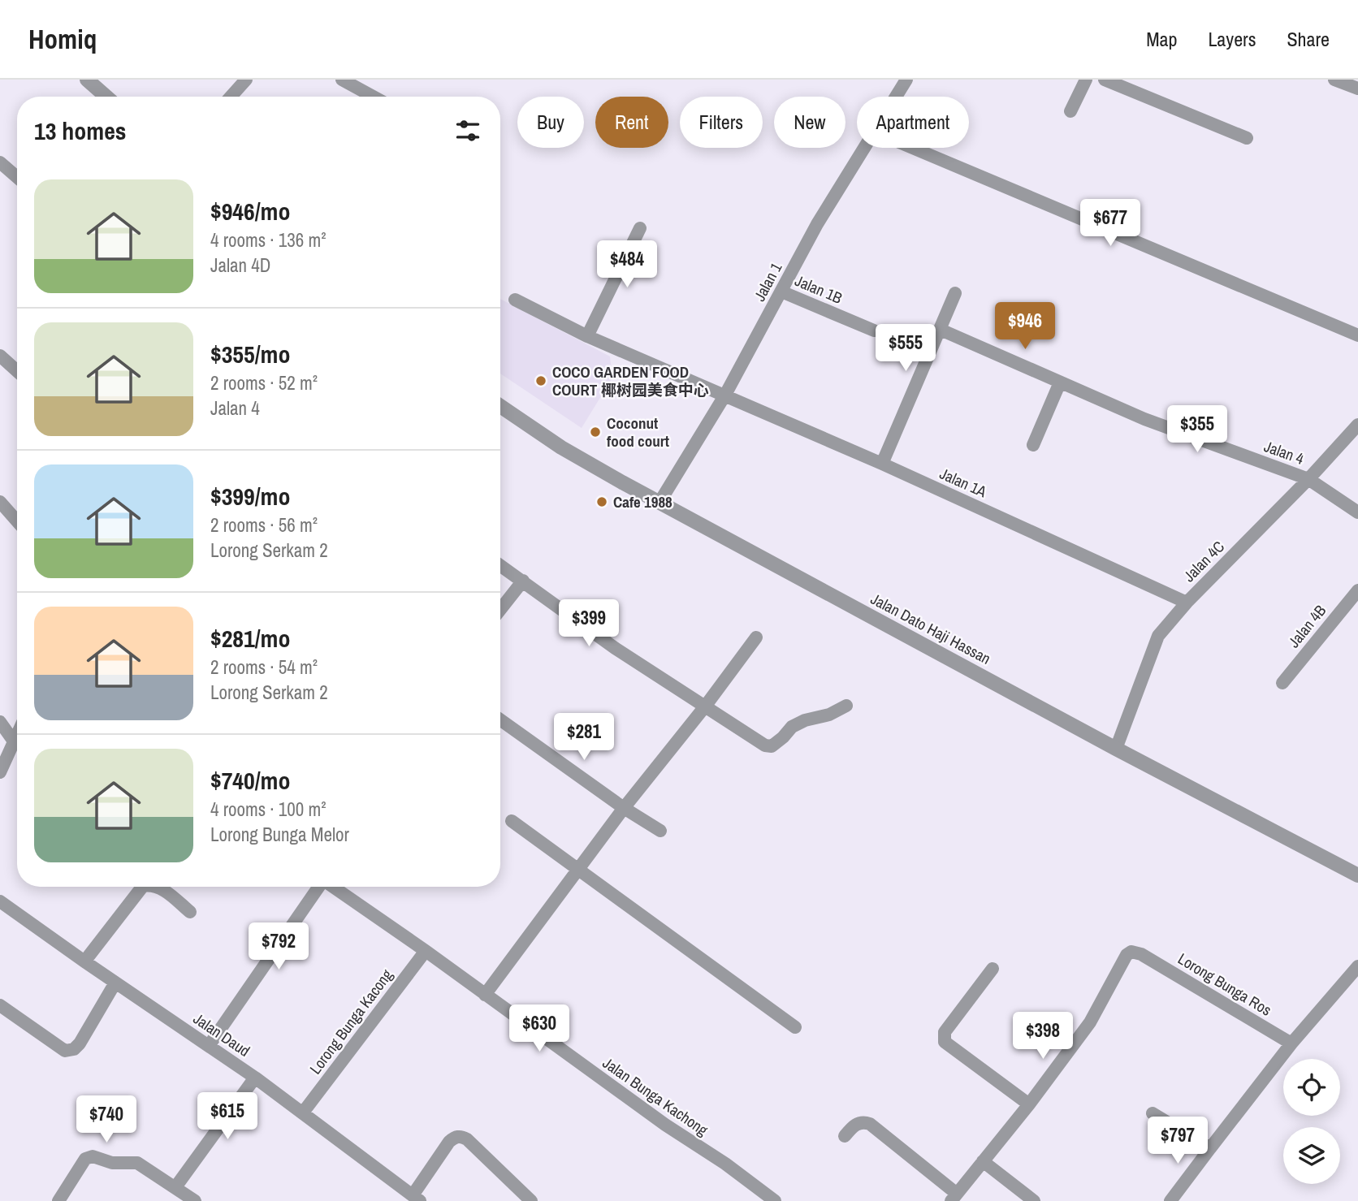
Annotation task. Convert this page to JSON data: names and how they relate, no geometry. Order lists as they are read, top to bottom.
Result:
{
  "streets": {
    "street": [
      "Jalan 1",
      "Jalan 1B",
      "Jalan 4",
      "Jalan 1A",
      "Jalan 4C",
      "Jalan 4B",
      "Jalan Dato Haji Hassan",
      "Lorong Bunga Ros",
      "Lorong Bunga Kacong",
      "Jalan Daud",
      "Jalan Bunga Kachong"
    ]
  },
  "crossings": [
    ["Jalan 1", "Jalan 1B"],
    ["Jalan 1", "Jalan 1A"],
    ["Jalan 1", "Jalan Dato Haji Hassan"],
    ["Jalan 4", "Jalan 4C"],
    ["Jalan 1A", "Jalan 4C"],
    ["Jalan 4C", "Jalan Dato Haji Hassan"],
    ["Lorong Bunga Kacong", "Jalan Daud"],
    ["Lorong Bunga Kacong", "Jalan Bunga Kachong"]
  ],
  "places": ["COCO GARDEN FOOD COURT 椰树园美食中心", "Coconut food court", "Cafe 1988"],
  "page": {
    "header": "Homiq",
    "nav": ["Map", "Layers", "Share"],
    "chip": [
      "Buy",
      "Rent",
      "Filters",
      "New",
      "Apartment"
    ],
    "heading": "13 homes",
    "list": [
      {
        "name": "$946/mo",
        "note": "4 rooms · 136 m² · Jalan 4D"
      },
      {
        "name": "$355/mo",
        "note": "2 rooms · 52 m² · Jalan 4"
      },
      {
        "name": "$399/mo",
        "note": "2 rooms · 56 m² · Lorong Serkam 2"
      },
      {
        "name": "$281/mo",
        "note": "2 rooms · 54 m² · Lorong Serkam 2"
      },
      {
        "name": "$740/mo",
        "note": "4 rooms · 100 m² · Lorong Bunga Melor"
      }
    ],
    "price": [
      "$677",
      "$484",
      "$946",
      "$555",
      "$355",
      "$399",
      "$281",
      "$792",
      "$630",
      "$398",
      "$615",
      "$740",
      "$797"
    ]
  }
}
